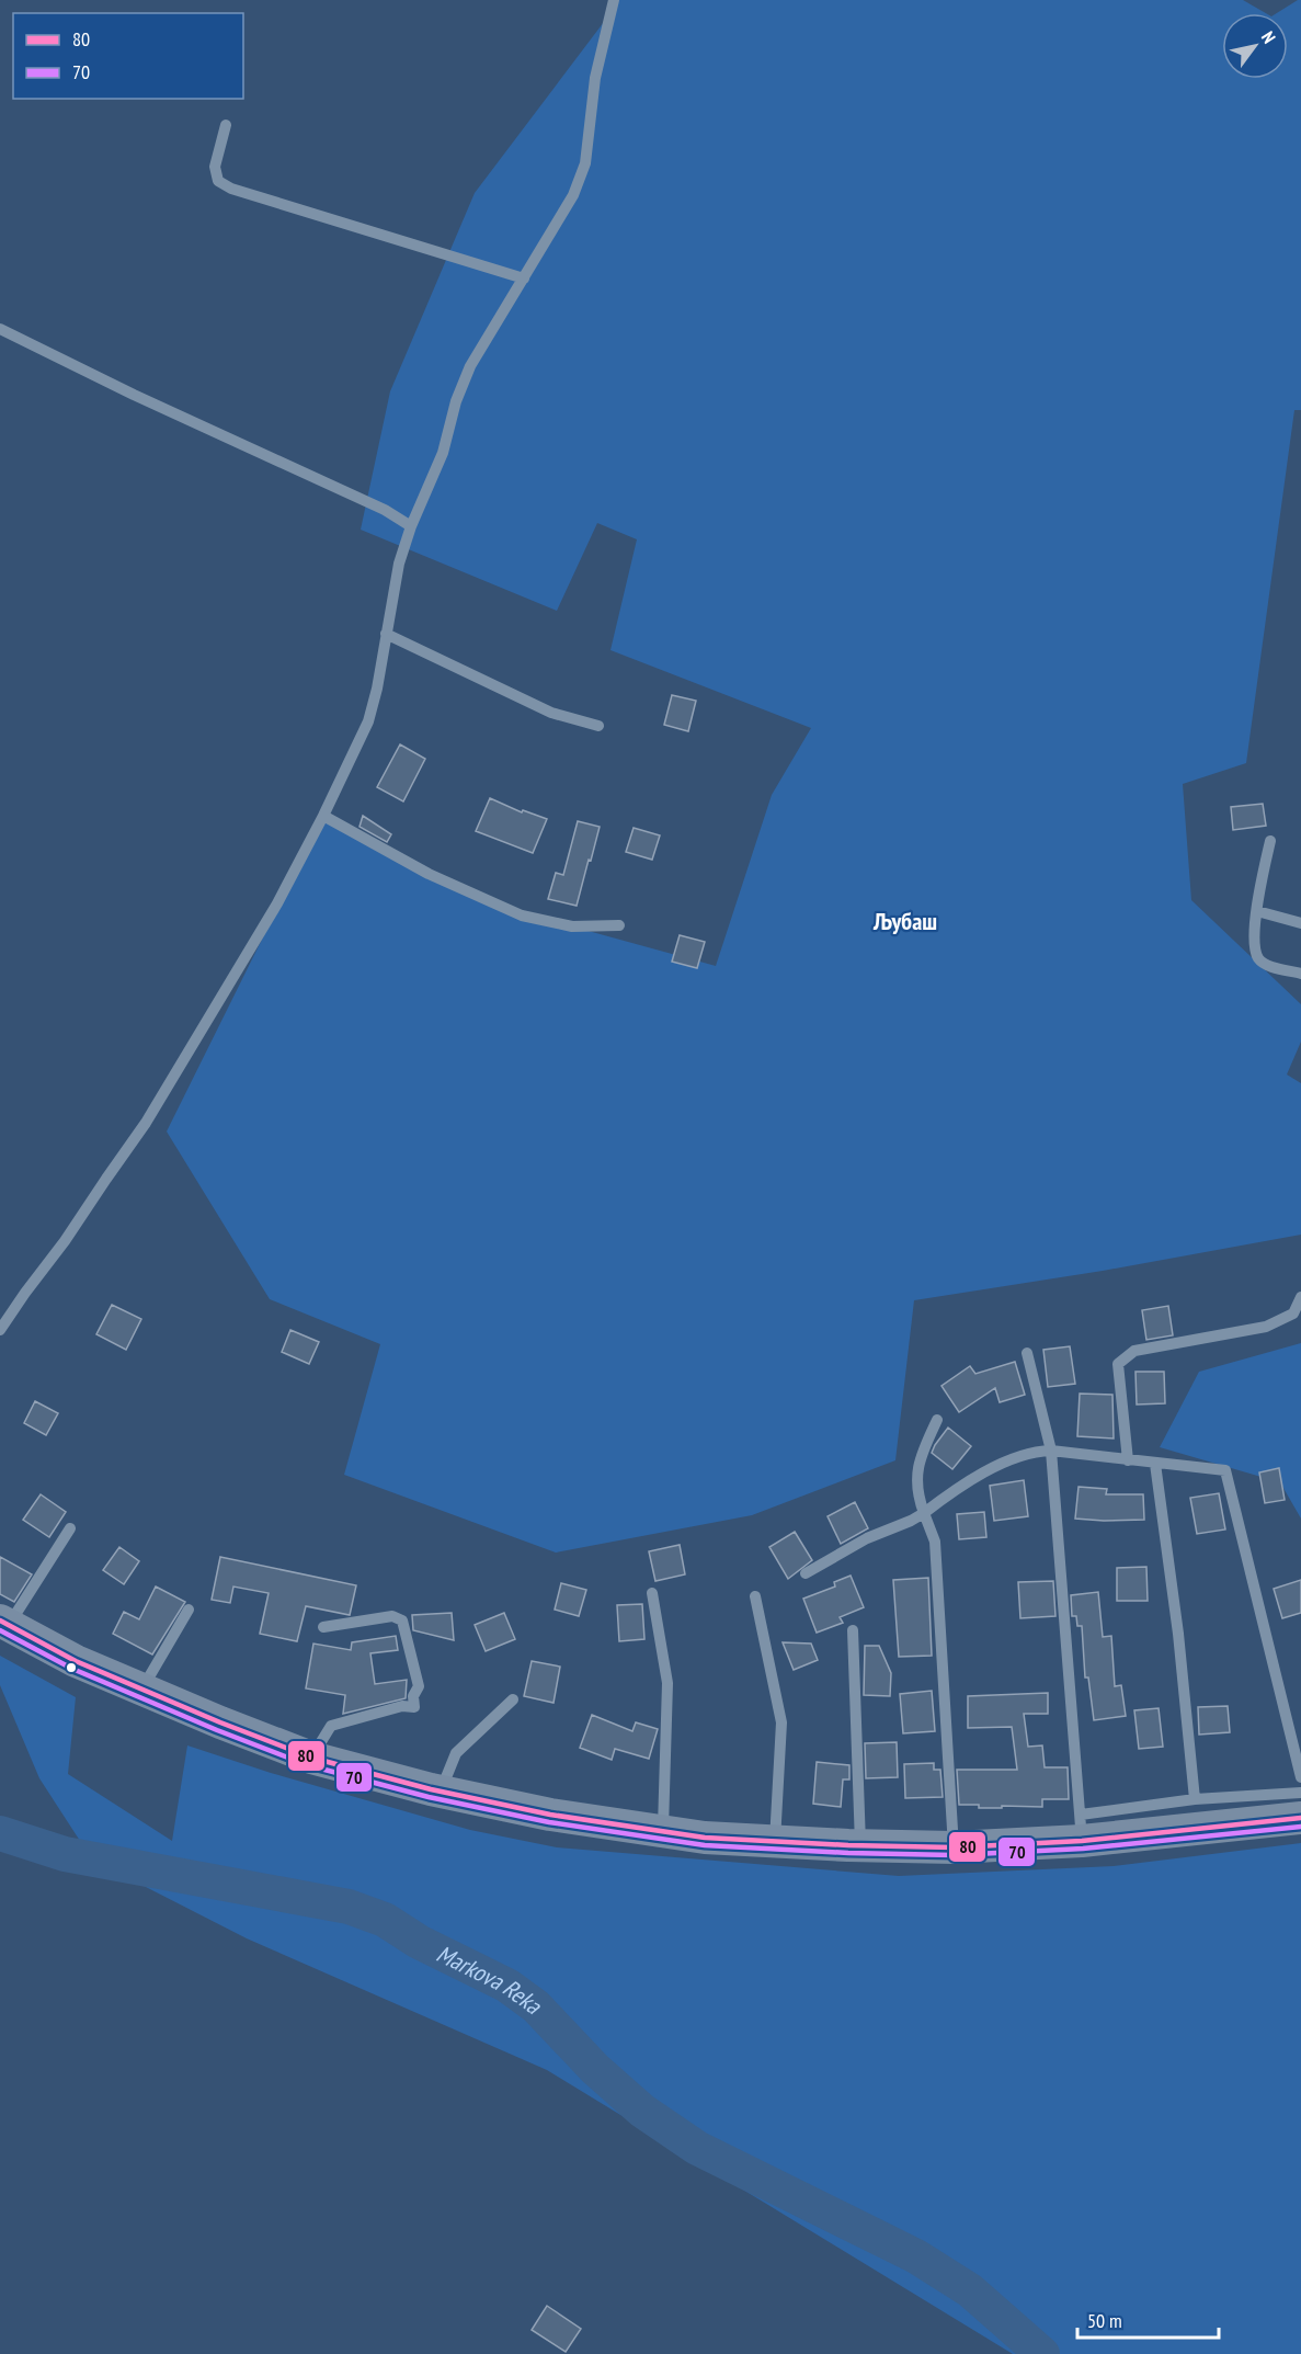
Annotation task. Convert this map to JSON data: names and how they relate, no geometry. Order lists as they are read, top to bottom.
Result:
{
  "districts": ["Љубаш"],
  "water": ["Markova Reka"],
  "lines": ["transit line 80", "transit line 70"],
  "legend": ["80", "70"],
  "scale_bar": "50 m",
  "north": "top right"
}
